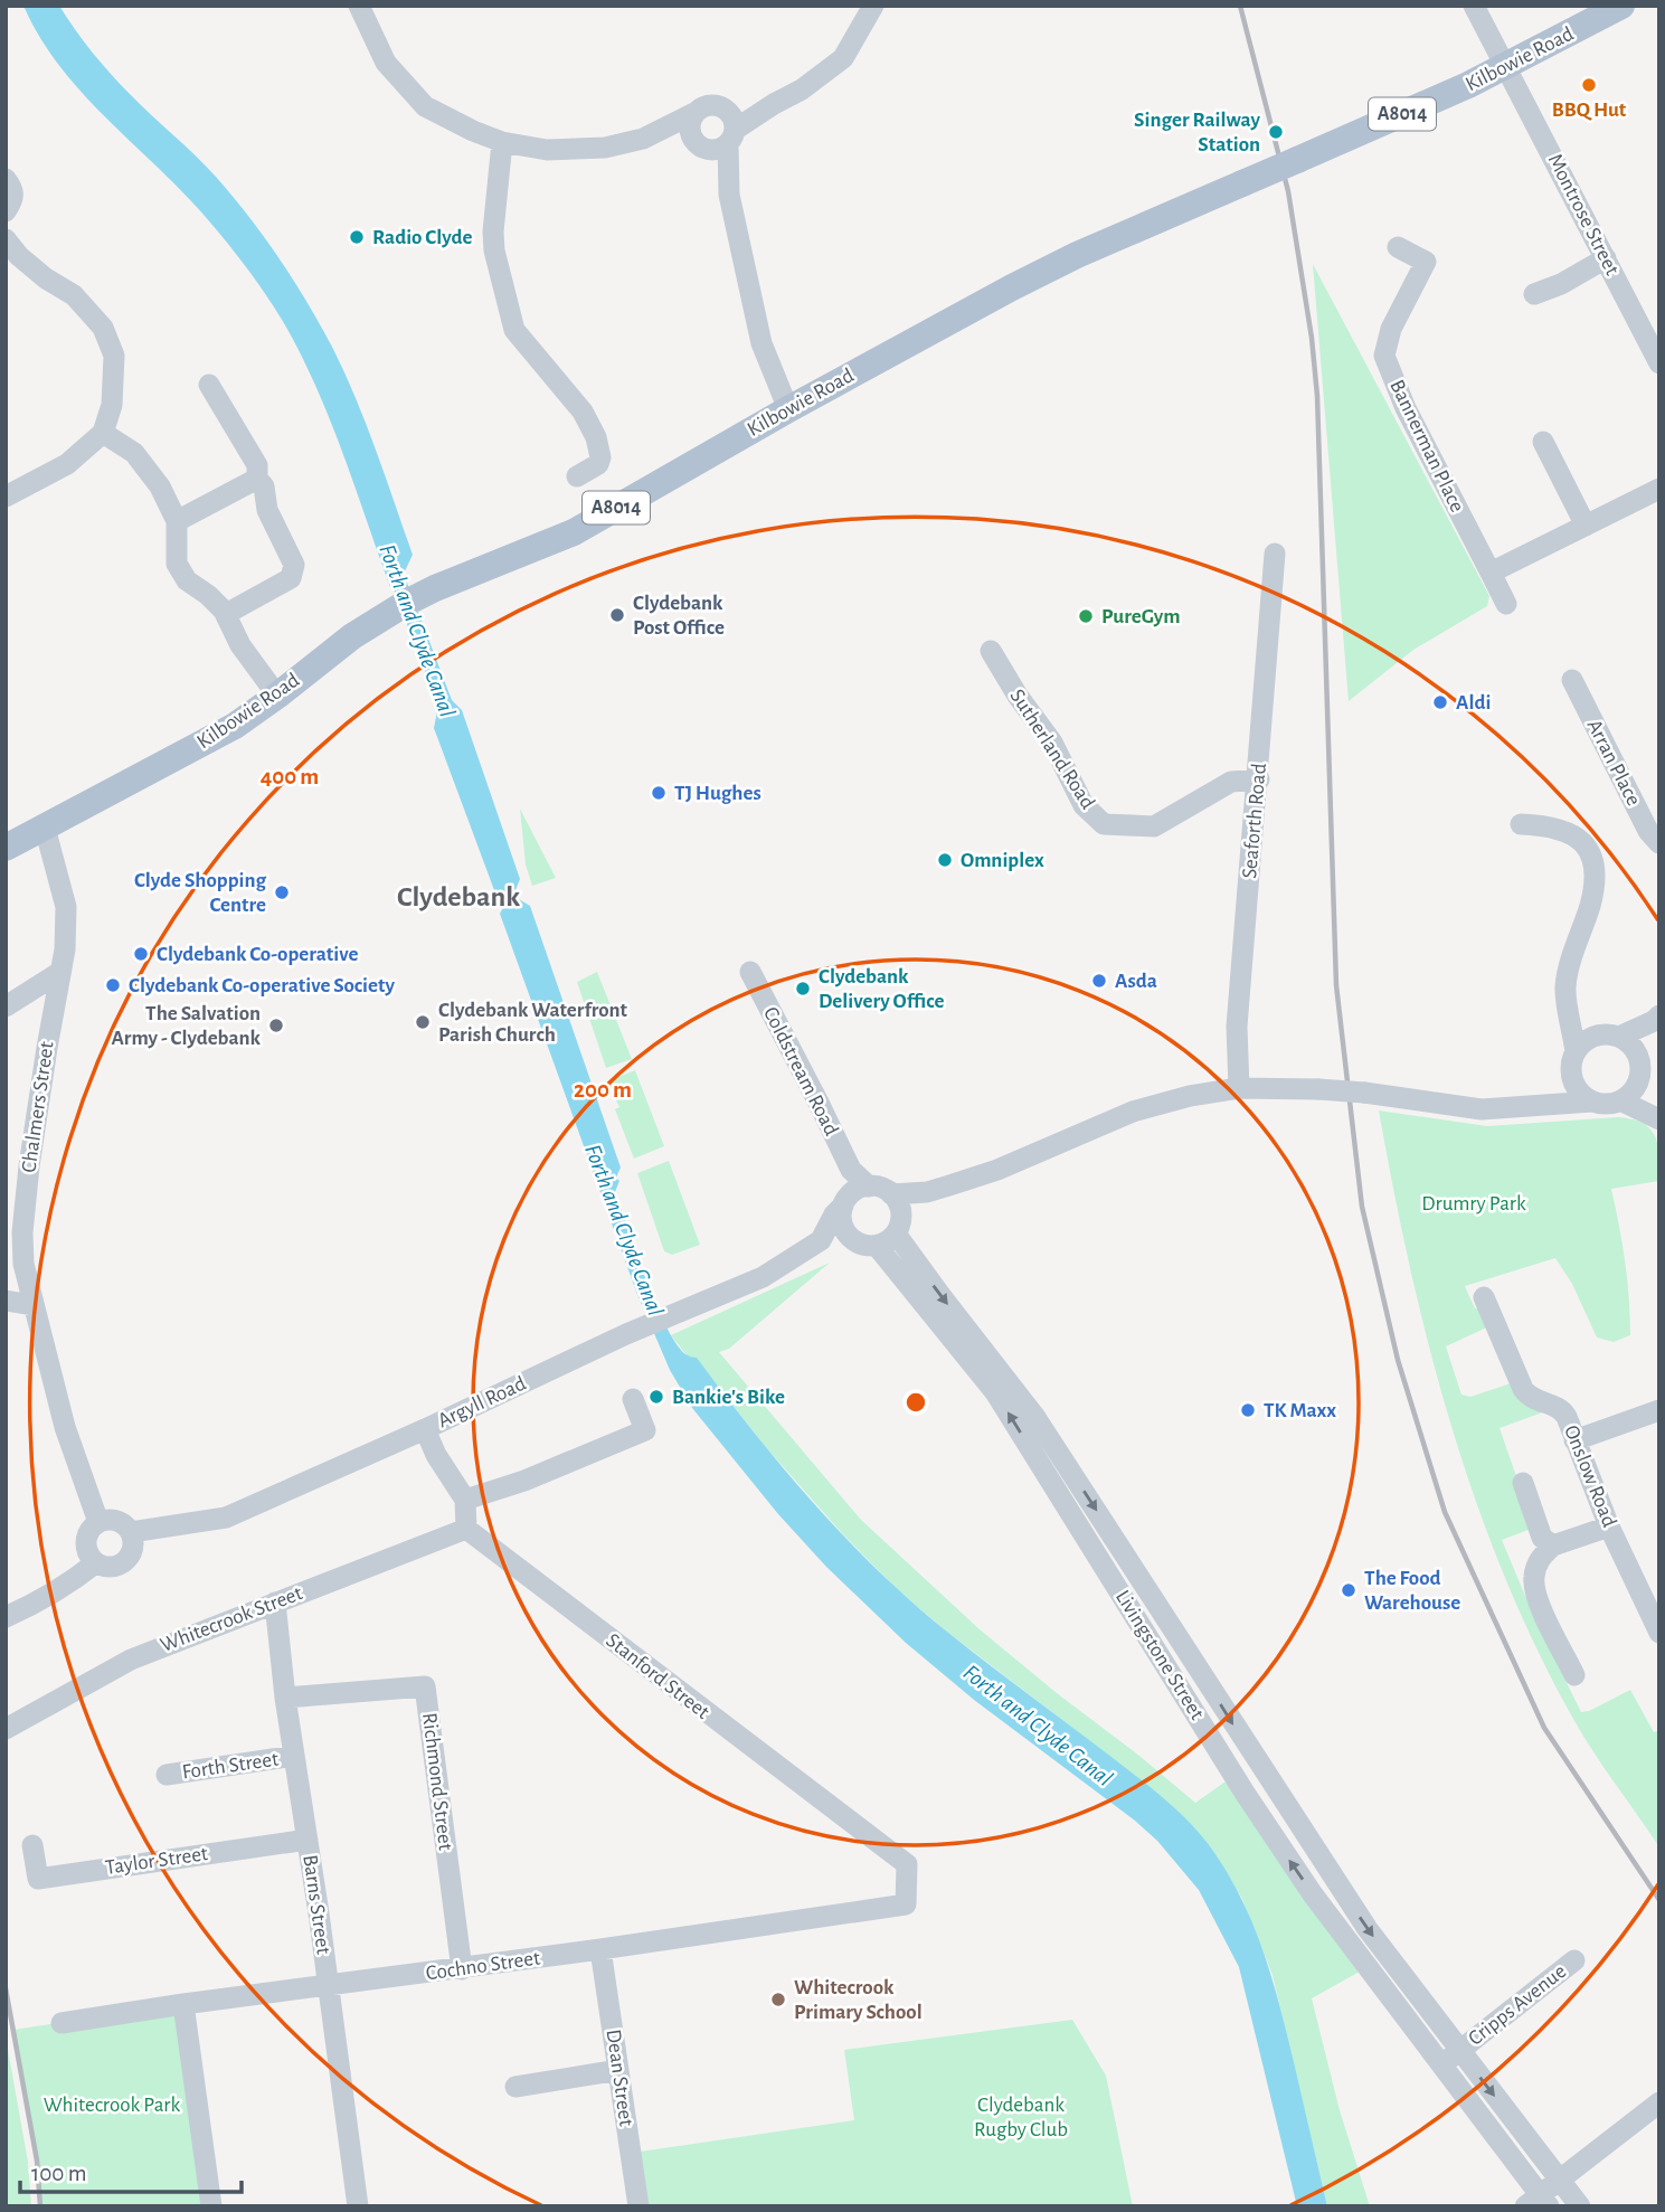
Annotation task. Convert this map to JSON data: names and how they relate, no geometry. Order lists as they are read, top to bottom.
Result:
{
  "streets": {
    "main road": ["Kilbowie Road", "A8014"],
    "street": [
      "Montrose Street",
      "Bannerman Place",
      "Sutherland Road",
      "Arran Place",
      "Seaforth Road",
      "Coldstream Road",
      "Chalmers Street",
      "Argyll Road",
      "Onslow Road",
      "Whitecrook Street",
      "Livingstone Street",
      "Stanford Street",
      "Forth Street",
      "Richmond Street",
      "Taylor Street",
      "Barns Street",
      "Cochno Street",
      "Cripps Avenue",
      "Dean Street"
    ]
  },
  "crossings": [
    ["Kilbowie Road", "Montrose Street"],
    ["Kilbowie Road", "Chalmers Street"],
    ["Sutherland Road", "Seaforth Road"],
    ["Coldstream Road", "Argyll Road"],
    ["Coldstream Road", "Livingstone Street"],
    ["Chalmers Street", "Argyll Road"],
    ["Argyll Road", "Livingstone Street"],
    ["Whitecrook Street", "Stanford Street"],
    ["Whitecrook Street", "Barns Street"],
    ["Livingstone Street", "Cripps Avenue"],
    ["Stanford Street", "Cochno Street"],
    ["Forth Street", "Barns Street"],
    ["Richmond Street", "Barns Street"],
    ["Richmond Street", "Cochno Street"],
    ["Taylor Street", "Barns Street"],
    ["Barns Street", "Cochno Street"],
    ["Cochno Street", "Dean Street"]
  ],
  "districts": ["Clydebank"],
  "water": ["Forth and Clyde Canal"],
  "parks": ["Drumry Park", "Whitecrook Park", "Clydebank Rugby Club"],
  "places": [
    "BBQ Hut",
    "Singer Railway Station",
    "Radio Clyde",
    "Clydebank Post Office",
    "PureGym",
    "Aldi",
    "TJ Hughes",
    "Omniplex",
    "Clyde Shopping Centre",
    "Clydebank Co-operative",
    "Asda",
    "Clydebank Co-operative Society",
    "Clydebank Delivery Office",
    "Clydebank Waterfront Parish Church",
    "The Salvation Army - Clydebank",
    "Bankie's Bike",
    "TK Maxx",
    "The Food Warehouse",
    "Whitecrook Primary School"
  ],
  "scale_bar": "100 m",
  "rings": ["400 m", "200 m"]
}
